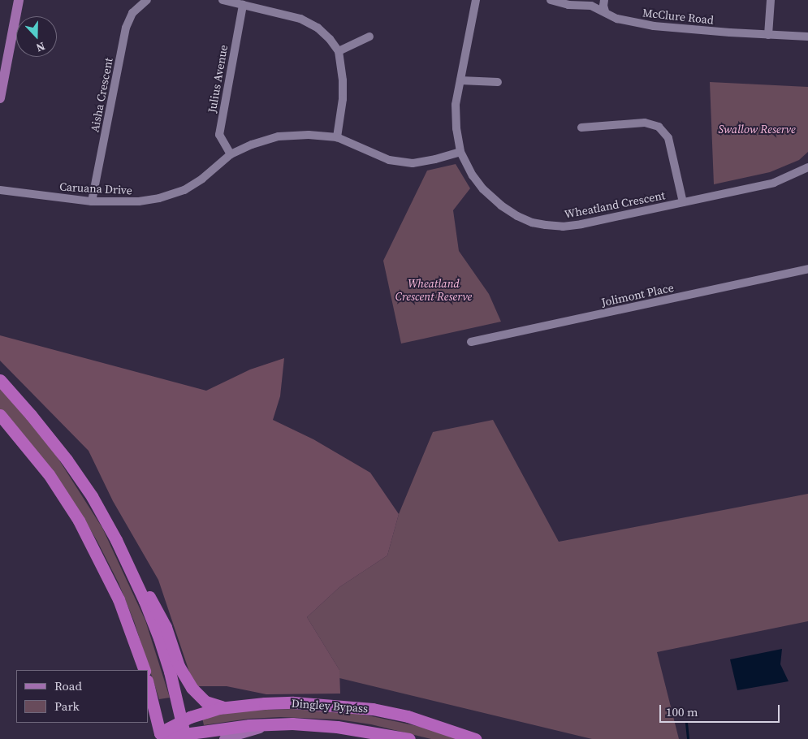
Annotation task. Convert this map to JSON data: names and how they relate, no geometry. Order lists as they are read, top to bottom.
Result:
{
  "streets": {
    "highway": ["Dingley Bypass"],
    "street": [
      "McClure Road",
      "Julius Avenue",
      "Aisha Crescent",
      "Caruana Drive",
      "Wheatland Crescent",
      "Jolimont Place"
    ]
  },
  "crossings": [
    ["Julius Avenue", "Caruana Drive"],
    ["Aisha Crescent", "Caruana Drive"],
    ["Caruana Drive", "Wheatland Crescent"]
  ],
  "parks": ["Swallow Reserve", "Wheatland Crescent Reserve"],
  "legend": ["Road", "Park"],
  "scale_bar": "100 m",
  "north": "bottom"
}
